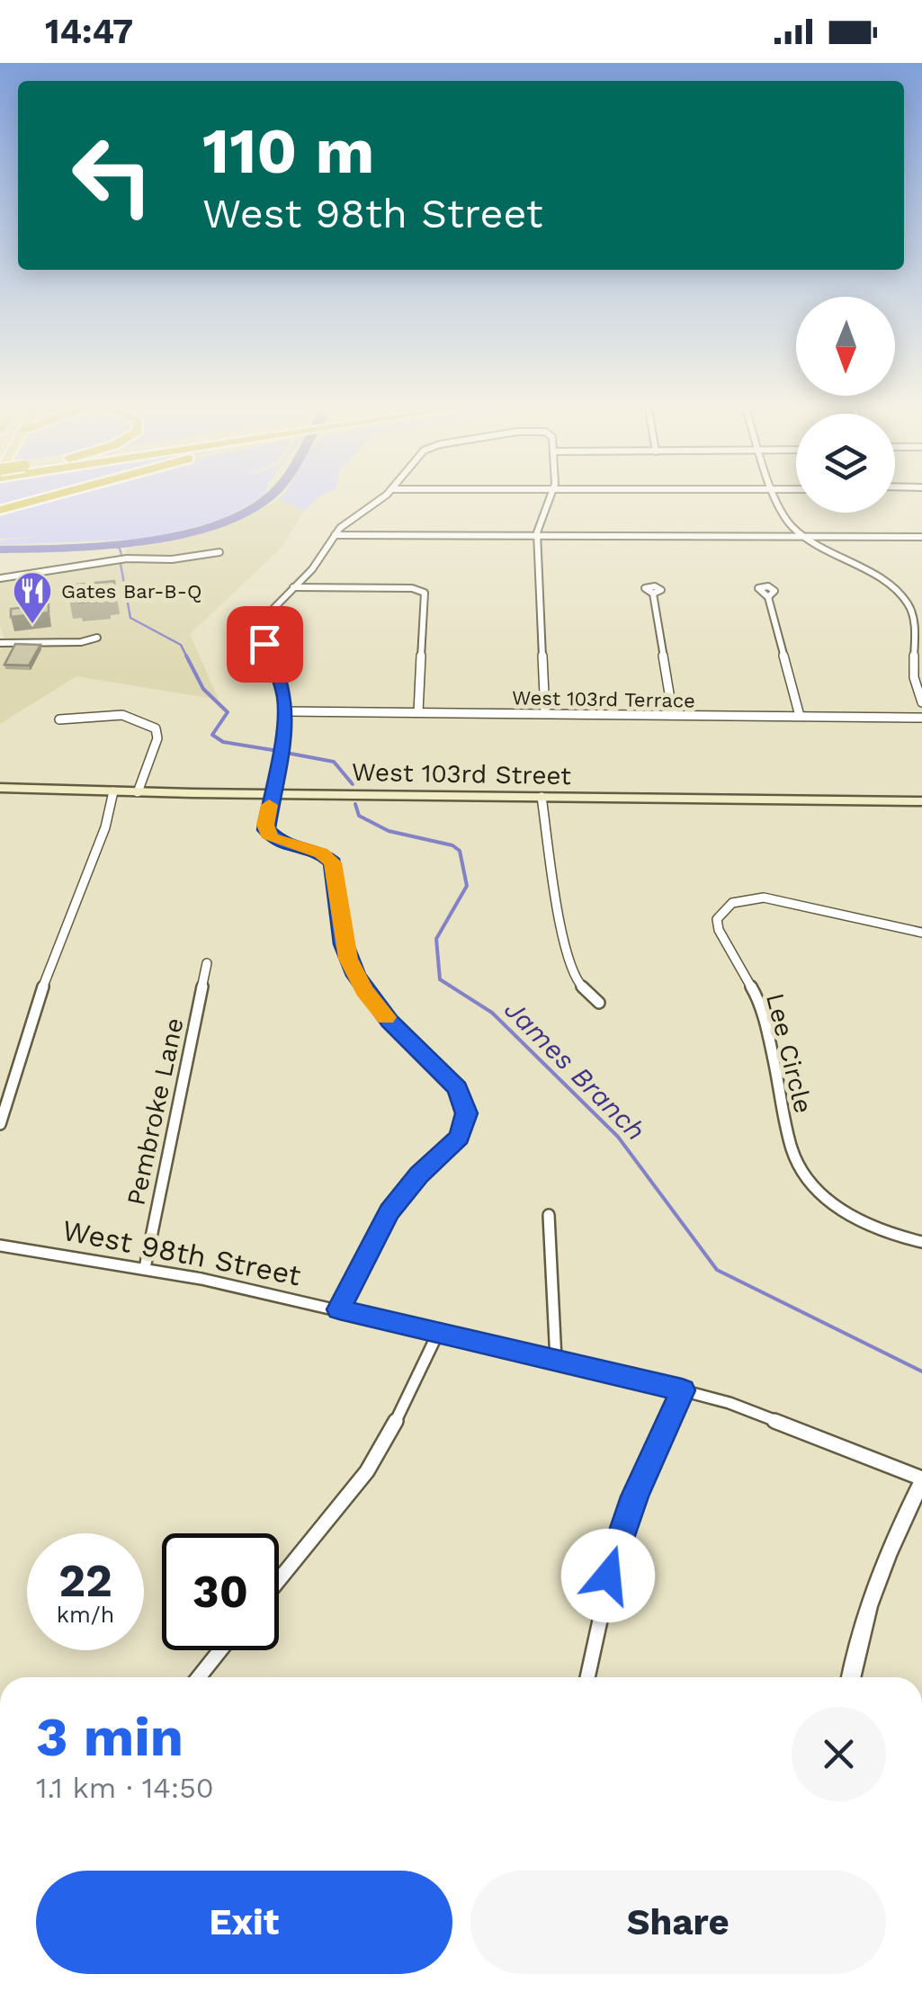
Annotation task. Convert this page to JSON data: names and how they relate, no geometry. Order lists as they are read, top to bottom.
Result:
{
  "streets": {
    "main road": ["West 103rd Street"],
    "street": [
      "West 103rd Terrace",
      "Lee Circle",
      "Pembroke Lane",
      "West 98th Street"
    ]
  },
  "crossings": [
    ["Pembroke Lane", "West 98th Street"]
  ],
  "water": ["James Branch"],
  "places": {
    "restaurant": ["Gates Bar-B-Q"]
  },
  "north": "bottom",
  "page": {
    "status": "14:47",
    "turn": ["110 m", "West 98th Street"],
    "speed": "22 km/h",
    "limit": "30",
    "heading": ["3 min", "1.1 km · 14:50"],
    "buttons": ["Exit", "Share"]
  }
}
